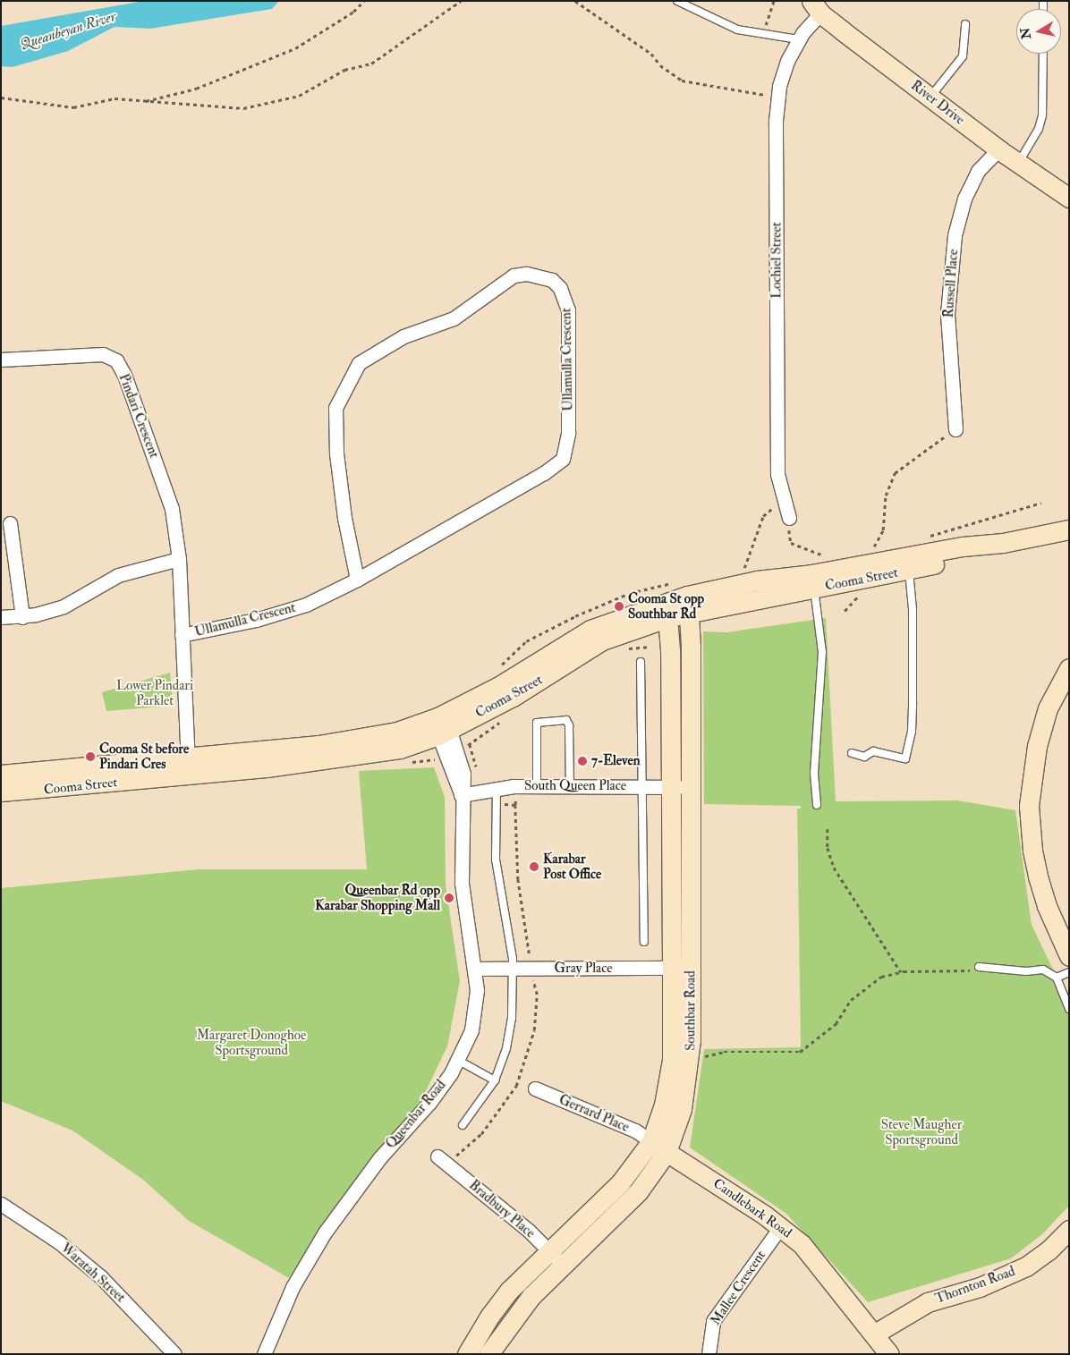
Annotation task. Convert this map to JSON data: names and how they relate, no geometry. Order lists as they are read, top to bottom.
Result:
{
  "streets": {
    "main road": [
      "River Drive",
      "Cooma Street",
      "Southbar Road",
      "Candlebark Road",
      "Thornton Road"
    ],
    "street": [
      "Lochiel Street",
      "Russell Place",
      "Ullamulla Crescent",
      "Pindari Crescent",
      "South Queen Place",
      "Gray Place",
      "Gerrard Place",
      "Queenbar Road",
      "Bradbury Place",
      "Waratah Street",
      "Mallee Crescent"
    ]
  },
  "crossings": [
    ["River Drive", "Lochiel Street"],
    ["River Drive", "Russell Place"],
    ["Ullamulla Crescent", "Pindari Crescent"],
    ["Pindari Crescent", "Cooma Street"],
    ["Cooma Street", "Southbar Road"],
    ["Cooma Street", "Queenbar Road"],
    ["South Queen Place", "Southbar Road"],
    ["South Queen Place", "Queenbar Road"],
    ["Gray Place", "Southbar Road"],
    ["Gray Place", "Queenbar Road"],
    ["Southbar Road", "Gerrard Place"],
    ["Southbar Road", "Candlebark Road"],
    ["Southbar Road", "Bradbury Place"],
    ["Gerrard Place", "Candlebark Road"],
    ["Candlebark Road", "Thornton Road"],
    ["Candlebark Road", "Mallee Crescent"]
  ],
  "water": ["Queanbeyan River"],
  "parks": ["Lower Pindari Parklet", "Margaret Donoghoe Sportsground", "Steve Maugher Sportsground"],
  "places": [
    "Cooma St opp Southbar Rd",
    "Cooma St before Pindari Cres",
    "7-Eleven",
    "Karabar Post Office",
    "Queenbar Rd opp Karabar Shopping Mall"
  ],
  "north": "left"
}
